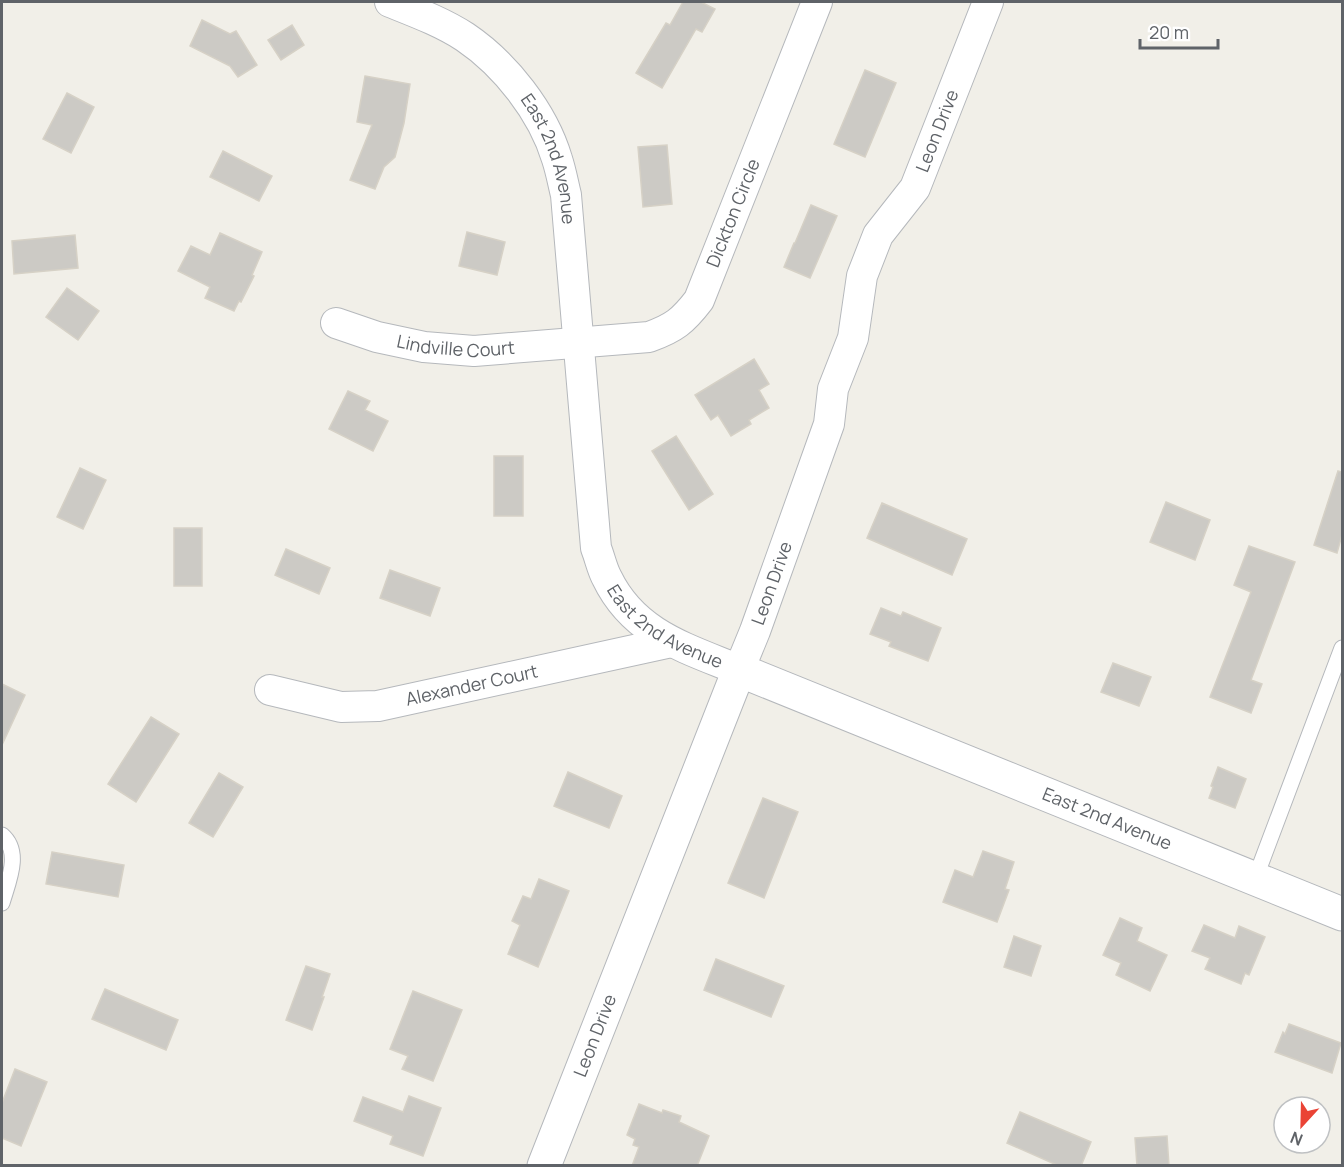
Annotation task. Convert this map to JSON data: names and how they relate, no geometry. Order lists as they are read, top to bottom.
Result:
{
  "streets": {
    "street": [
      "Leon Drive",
      "East 2nd Avenue",
      "Dickton Circle",
      "Lindville Court",
      "Alexander Court"
    ]
  },
  "crossings": [
    ["Leon Drive", "East 2nd Avenue"],
    ["East 2nd Avenue", "Dickton Circle"],
    ["East 2nd Avenue", "Lindville Court"],
    ["East 2nd Avenue", "Alexander Court"],
    ["Dickton Circle", "Lindville Court"]
  ],
  "scale_bar": "20 m",
  "north": "bottom"
}
